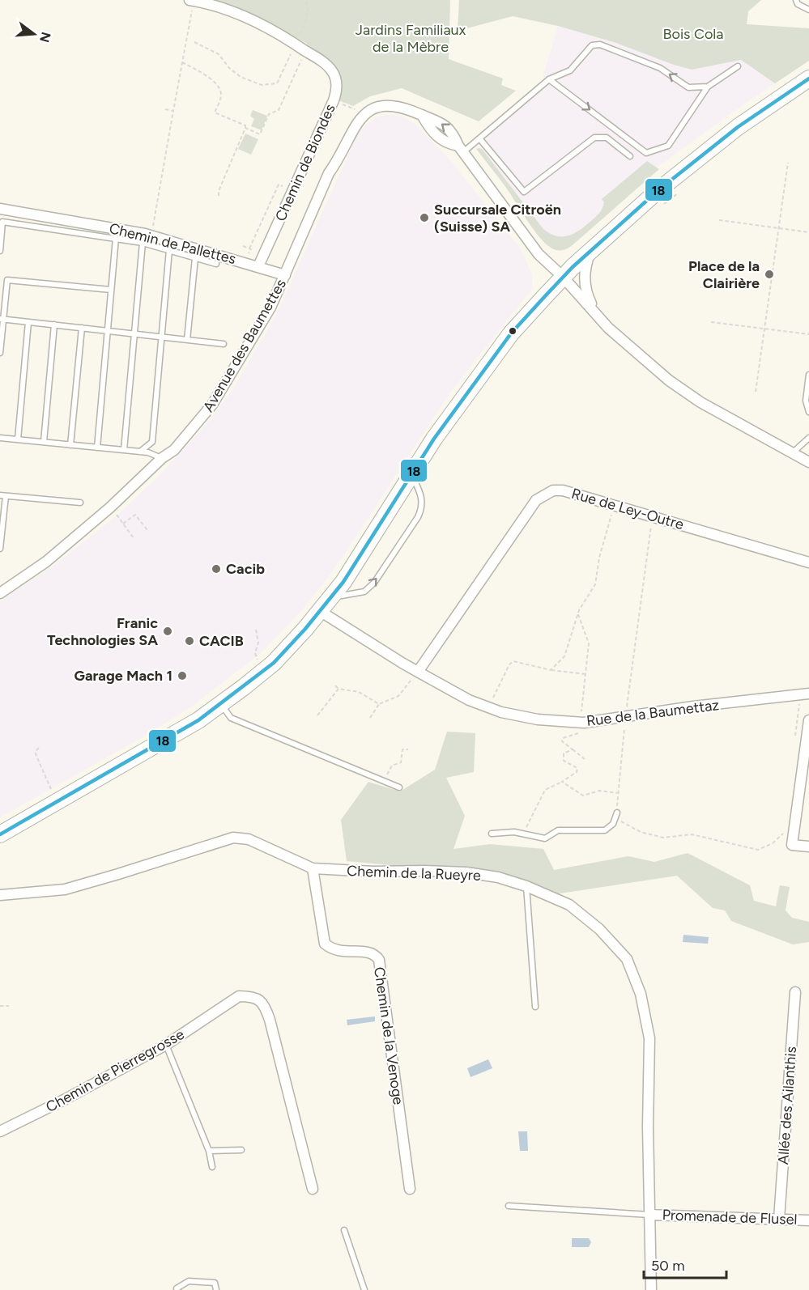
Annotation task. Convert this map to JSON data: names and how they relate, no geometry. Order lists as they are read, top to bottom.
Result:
{
  "streets": {
    "street": [
      "Chemin de Biondes",
      "Chemin de Pallettes",
      "Avenue des Baumettes",
      "Rue de Ley-Outre",
      "Rue de la Baumettaz",
      "Chemin de la Rueyre",
      "Chemin de la Venoge",
      "Chemin de Pierregrosse",
      "Allée des Ailanthis",
      "Promenade de Flusel"
    ]
  },
  "crossings": [
    ["Chemin de Biondes", "Chemin de Pallettes"],
    ["Chemin de Pallettes", "Avenue des Baumettes"],
    ["Rue de Ley-Outre", "Rue de la Baumettaz"],
    ["Chemin de la Rueyre", "Chemin de la Venoge"],
    ["Chemin de la Rueyre", "Promenade de Flusel"],
    ["Allée des Ailanthis", "Promenade de Flusel"]
  ],
  "parks": ["Jardins Familiaux de la Mèbre", "Bois Cola"],
  "places": [
    "Succursale Citroën (Suisse) SA",
    "Place de la Clairière",
    "Cacib",
    "Franic Technologies SA",
    "CACIB",
    "Garage Mach 1"
  ],
  "lines": ["transit line 18"],
  "scale_bar": "50 m",
  "north": "right"
}
